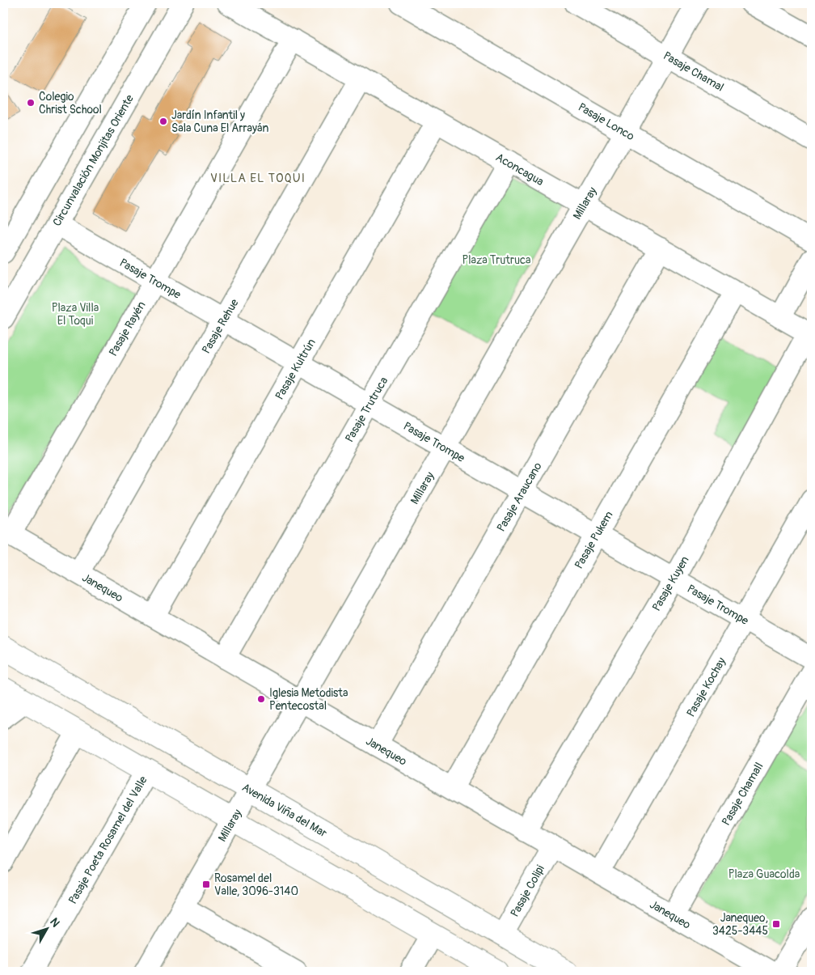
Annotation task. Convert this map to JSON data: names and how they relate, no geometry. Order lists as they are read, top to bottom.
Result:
{
  "streets": {
    "main road": ["Avenida Viña del Mar"],
    "street": [
      "Pasaje Chamal",
      "Pasaje Lonco",
      "Circunvalación Monjitas Oriente",
      "Aconcagua",
      "Millaray",
      "Pasaje Trompe",
      "Pasaje Rehue",
      "Pasaje Rayén",
      "Pasaje Kultrún",
      "Pasaje Trutruca",
      "Pasaje Araucano",
      "Pasaje Pukem",
      "Pasaje Kuyen",
      "Janequeo",
      "Pasaje Kochay",
      "Pasaje Chamall",
      "Pasaje Poeta Rosamel del Valle",
      "Pasaje Colipi"
    ]
  },
  "crossings": [
    ["Pasaje Chamal", "Millaray"],
    ["Pasaje Lonco", "Millaray"],
    ["Circunvalación Monjitas Oriente", "Pasaje Trompe"],
    ["Aconcagua", "Millaray"],
    ["Aconcagua", "Pasaje Rehue"],
    ["Aconcagua", "Pasaje Rayén"],
    ["Aconcagua", "Pasaje Kultrún"],
    ["Aconcagua", "Pasaje Trutruca"],
    ["Aconcagua", "Pasaje Araucano"],
    ["Aconcagua", "Pasaje Pukem"],
    ["Aconcagua", "Pasaje Kuyen"],
    ["Millaray", "Pasaje Trompe"],
    ["Millaray", "Janequeo"],
    ["Millaray", "Avenida Viña del Mar"],
    ["Pasaje Trompe", "Pasaje Rehue"],
    ["Pasaje Trompe", "Pasaje Rayén"],
    ["Pasaje Trompe", "Pasaje Kultrún"],
    ["Pasaje Trompe", "Pasaje Trutruca"],
    ["Pasaje Trompe", "Pasaje Araucano"],
    ["Pasaje Trompe", "Pasaje Pukem"],
    ["Pasaje Trompe", "Pasaje Kuyen"],
    ["Pasaje Trompe", "Pasaje Kochay"],
    ["Pasaje Rehue", "Janequeo"],
    ["Pasaje Rayén", "Janequeo"],
    ["Pasaje Kultrún", "Janequeo"],
    ["Pasaje Trutruca", "Janequeo"],
    ["Pasaje Araucano", "Janequeo"],
    ["Pasaje Pukem", "Janequeo"],
    ["Pasaje Kuyen", "Janequeo"],
    ["Janequeo", "Pasaje Kochay"],
    ["Janequeo", "Pasaje Chamall"],
    ["Janequeo", "Pasaje Colipi"],
    ["Avenida Viña del Mar", "Pasaje Colipi"]
  ],
  "districts": ["VILLA EL TOQUI"],
  "parks": ["Plaza Trutruca", "Plaza Villa El Toqui", "Plaza Guacolda"],
  "places": {
    "other": ["Colegio Christ School", "Jardín Infantil y Sala Cuna El Arrayán", "Iglesia Metodista Pentecostal"],
    "transit": ["Rosamel del Valle, 3096-3140", "Janequeo, 3425-3445"]
  },
  "north": "top right"
}
